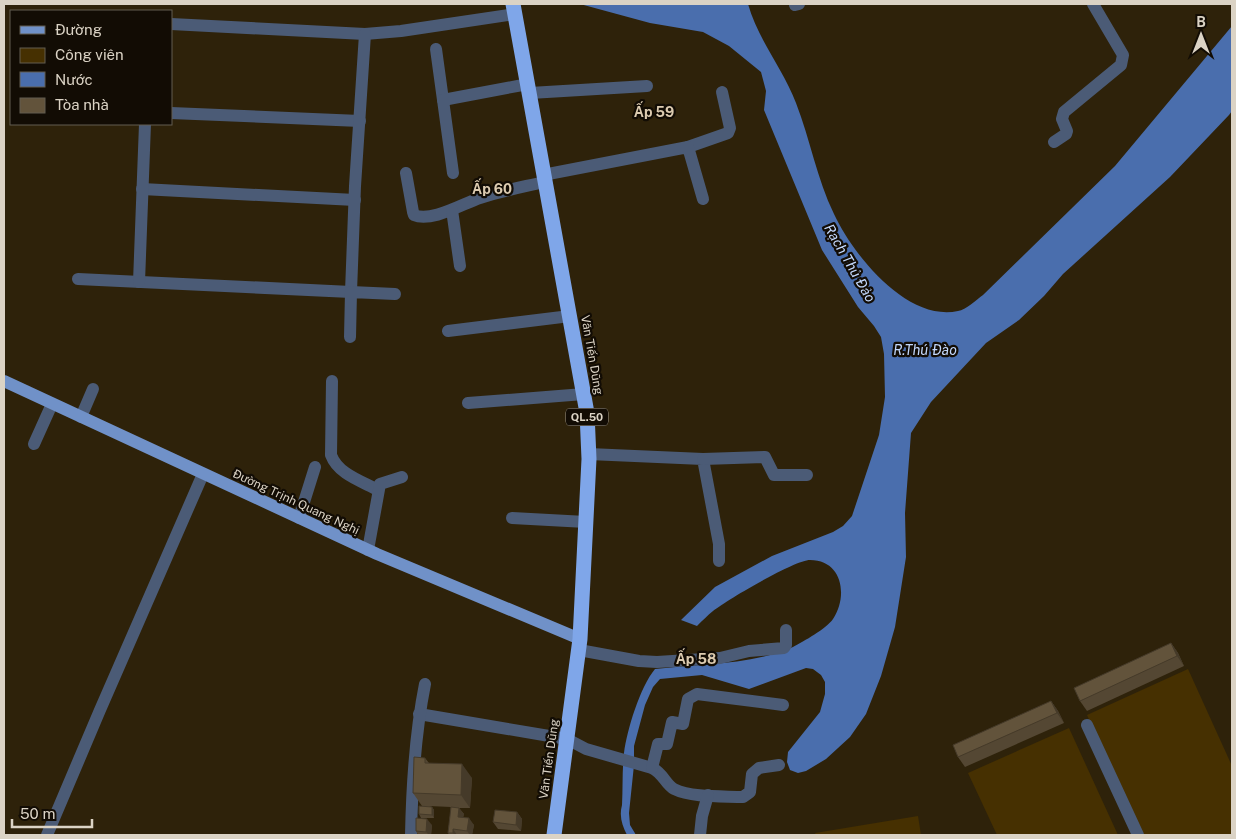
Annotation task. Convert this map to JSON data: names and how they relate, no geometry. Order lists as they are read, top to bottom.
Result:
{
  "streets": {
    "highway": ["Văn Tiến Dũng", "QL.50"],
    "main road": ["Đường Trịnh Quang Nghị"]
  },
  "crossings": [
    ["Văn Tiến Dũng", "Đường Trịnh Quang Nghị"]
  ],
  "districts": ["Ấp 59", "Ấp 60", "Ấp 58"],
  "water": ["Rạch Thủ Đảo", "R.Thú Đào"],
  "legend": [
    "Đường",
    "Công viên",
    "Nước",
    "Tòa nhà"
  ],
  "scale_bar": "50 m",
  "north": "top"
}
